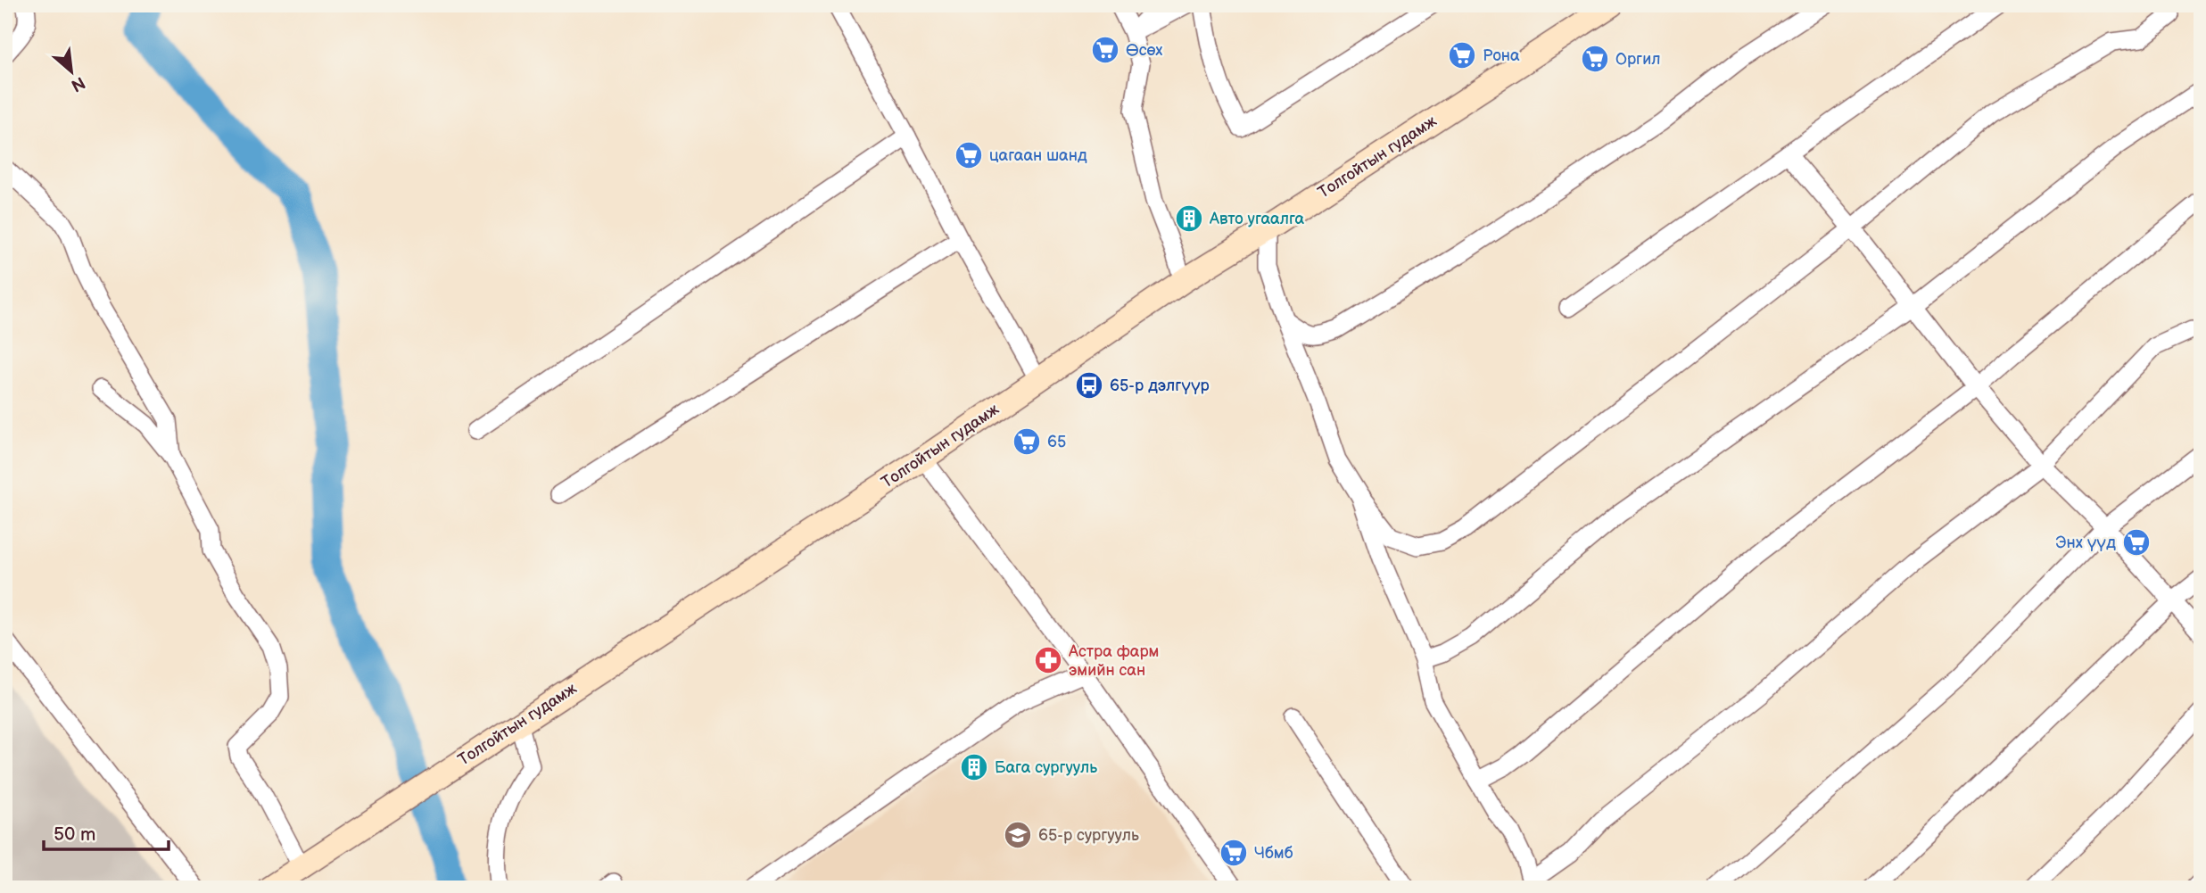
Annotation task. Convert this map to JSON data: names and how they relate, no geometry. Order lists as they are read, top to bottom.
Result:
{
  "streets": {
    "main road": ["Толгойтын гудамж"]
  },
  "places": {
    "supermarket": [
      "Өсөх",
      "Рона",
      "Оргил",
      "цагаан шанд",
      "65",
      "Энх үүд",
      "Чбмб"
    ],
    "building": ["Авто угаалга", "Бага сургууль"],
    "bus stop": ["65-р дэлгүүр"],
    "pharmacy": ["Астра фарм эмийн сан"],
    "school or university": ["65-р сургууль"]
  },
  "scale_bar": "50 m",
  "north": "bottom right"
}
